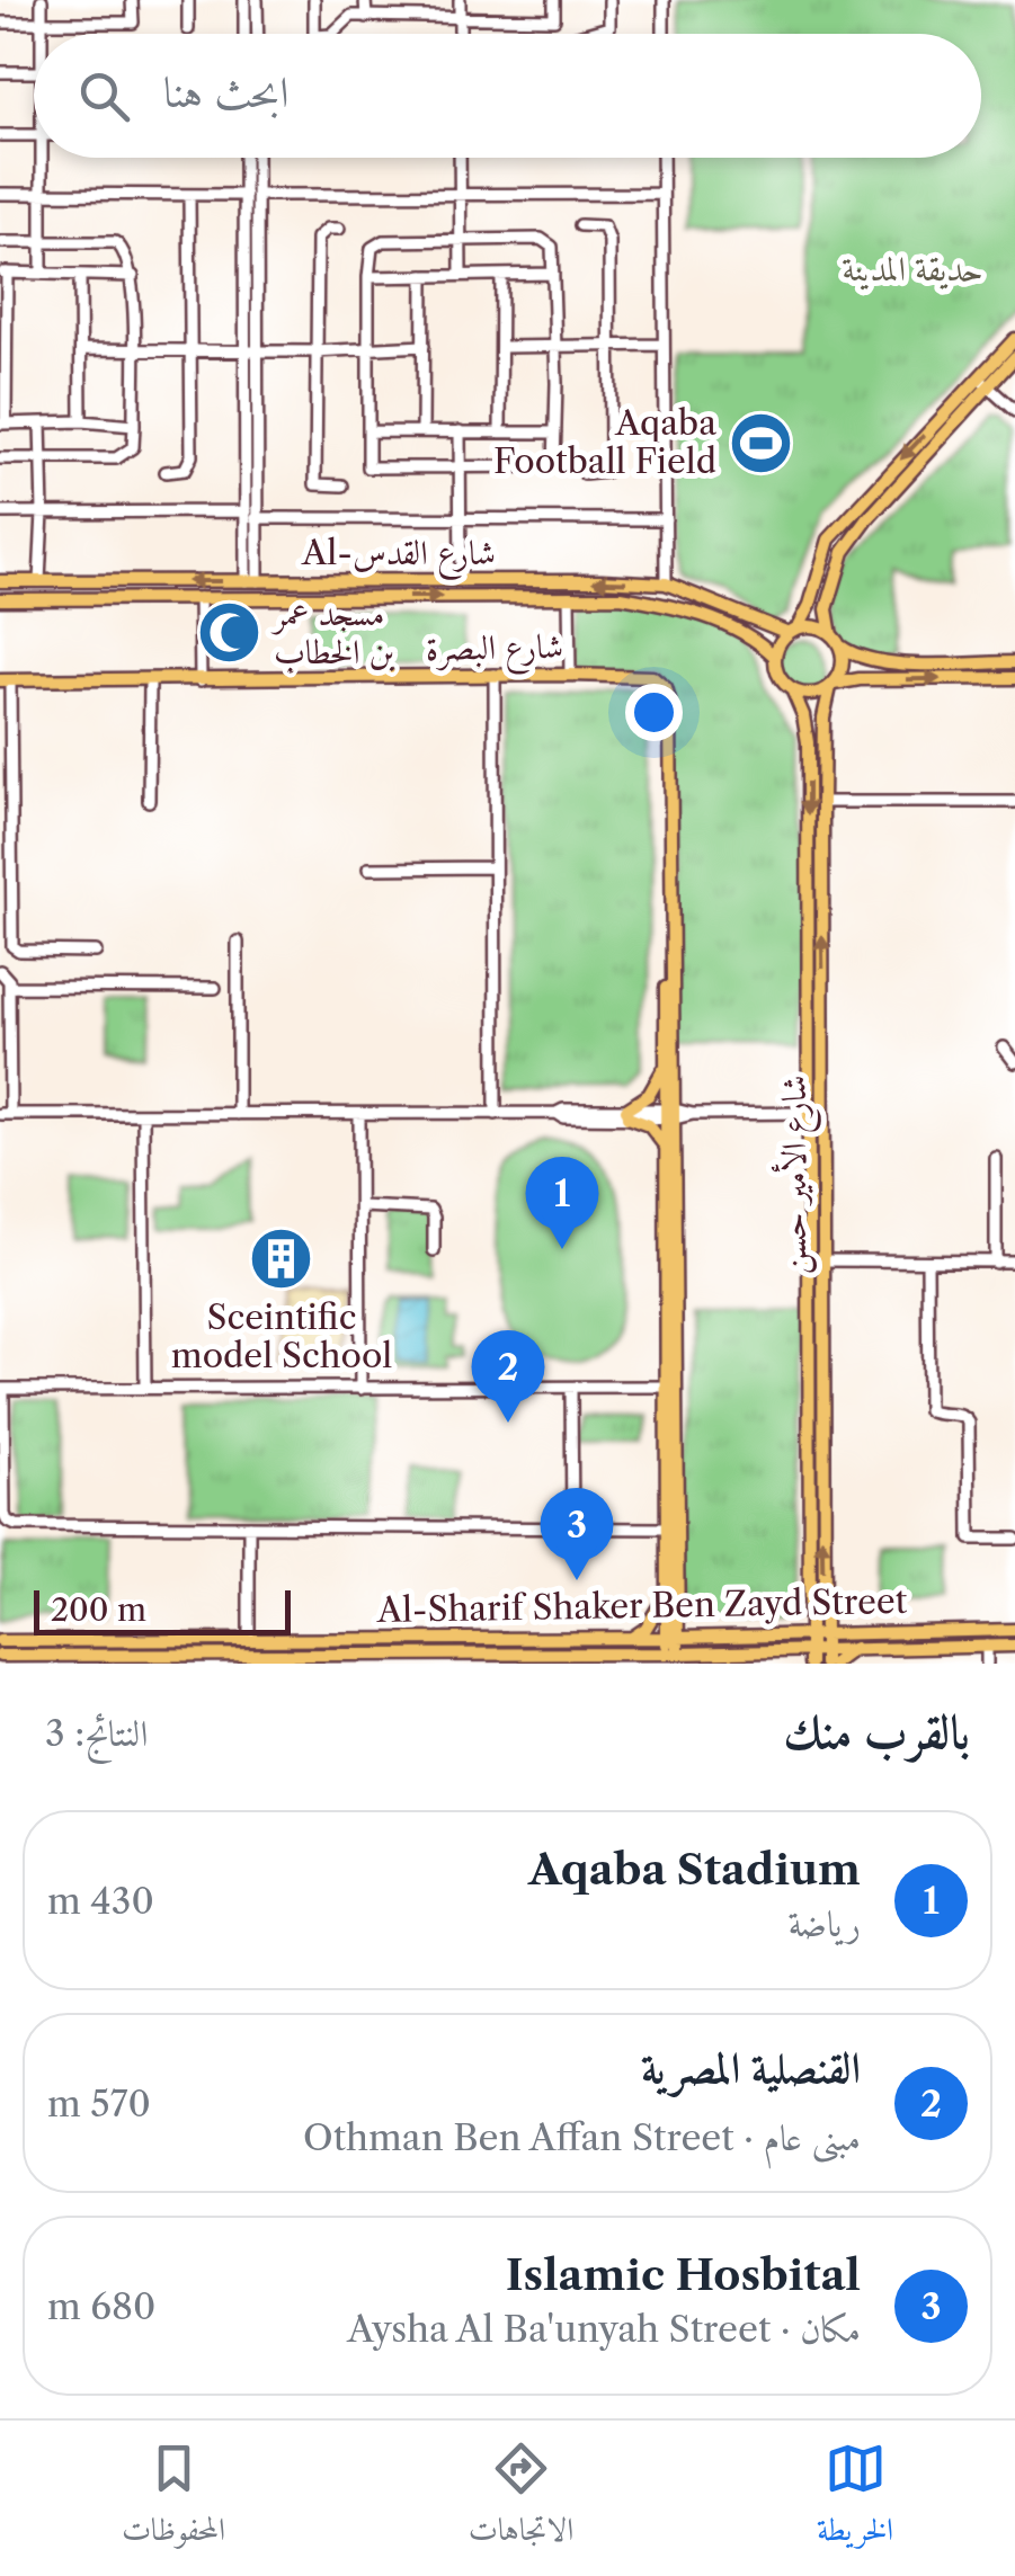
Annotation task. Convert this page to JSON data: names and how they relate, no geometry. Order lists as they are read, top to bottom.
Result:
{
  "streets": {
    "main road": [
      "Al-شارع القدس",
      "شارع البصرة",
      "شارع الأمير حسن",
      "Al-Sharif Shaker Ben Zayd Street"
    ]
  },
  "crossings": [
    ["Al-شارع القدس", "شارع الأمير حسن"],
    ["شارع الأمير حسن", "Al-Sharif Shaker Ben Zayd Street"]
  ],
  "parks": ["حديقة المدينة"],
  "places": {
    "sports": ["Aqaba Football Field"],
    "mosque": ["مسجد عمر بن الخطاب"],
    "building": ["Sceintific model School"]
  },
  "scale_bar": "200 m",
  "page": {
    "search": "ابحث هنا",
    "pins": ["1", "2", "3"],
    "scale": "200 m",
    "heading": ["بالقرب منك", "النتائج: 3"],
    "list": [
      {
        "mark": "1",
        "name": "Aqaba Stadium",
        "note": "رياضة",
        "value": "430 m"
      },
      {
        "mark": "2",
        "name": "القنصلية المصرية",
        "note": "مبنى عام · Othman Ben Affan Street",
        "value": "570 m"
      },
      {
        "mark": "3",
        "name": "Islamic Hosbital",
        "note": "مكان · Aysha Al Ba'unyah Street",
        "value": "680 m"
      }
    ],
    "nav": ["الخريطة", "الاتجاهات", "المحفوظات"]
  }
}
